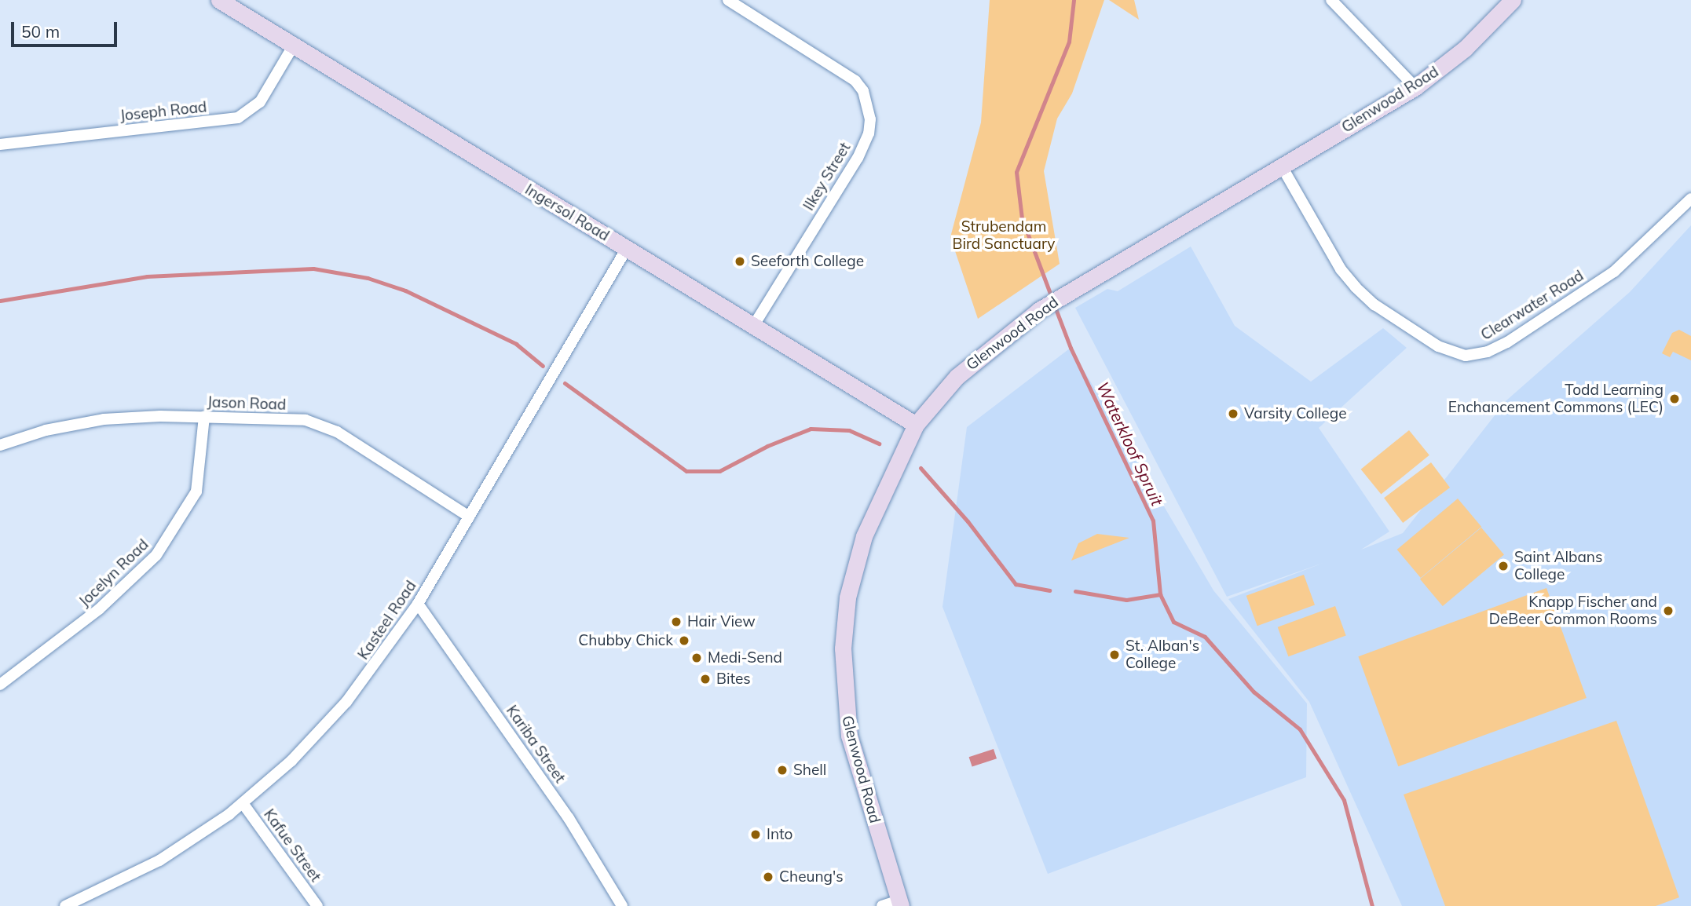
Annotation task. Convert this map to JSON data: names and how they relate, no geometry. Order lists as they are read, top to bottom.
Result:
{
  "streets": {
    "street": [
      "Glenwood Road",
      "Joseph Road",
      "Ilkey Street",
      "Ingersol Road",
      "Clearwater Road",
      "Jason Road",
      "Jocelyn Road",
      "Kasteel Road",
      "Kariba Street",
      "Kafue Street"
    ]
  },
  "crossings": [
    ["Glenwood Road", "Ingersol Road"],
    ["Glenwood Road", "Clearwater Road"],
    ["Joseph Road", "Ingersol Road"],
    ["Ilkey Street", "Ingersol Road"],
    ["Ingersol Road", "Kasteel Road"],
    ["Jason Road", "Jocelyn Road"],
    ["Jason Road", "Kasteel Road"],
    ["Kasteel Road", "Kariba Street"],
    ["Kasteel Road", "Kafue Street"]
  ],
  "water": ["Waterkloof Spruit"],
  "parks": ["Strubendam Bird Sanctuary"],
  "places": [
    "Seeforth College",
    "Todd Learning Enchancement Commons (LEC)",
    "Varsity College",
    "Saint Albans College",
    "Knapp Fischer and DeBeer Common Rooms",
    "Hair View",
    "Chubby Chick",
    "St. Alban's College",
    "Medi-Send",
    "Bites",
    "Shell",
    "Into",
    "Cheung's"
  ],
  "scale_bar": "50 m"
}
